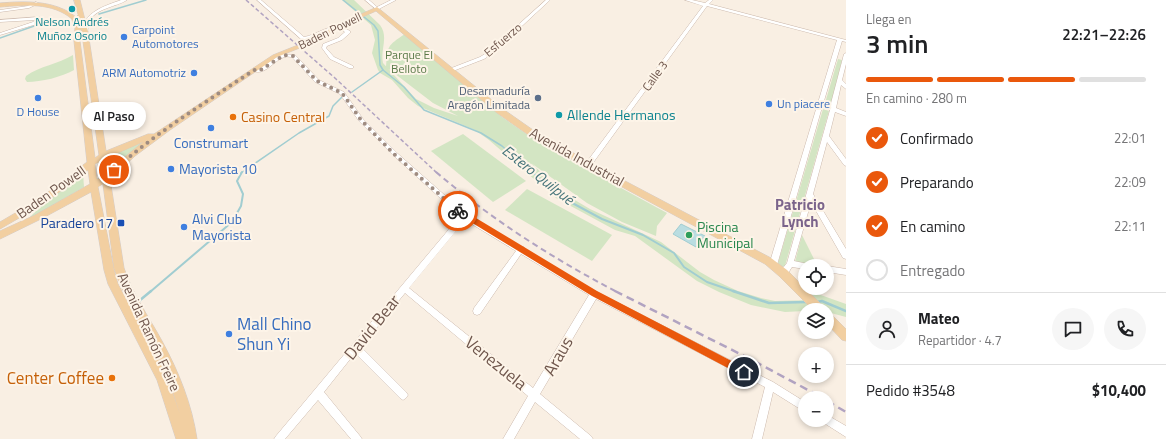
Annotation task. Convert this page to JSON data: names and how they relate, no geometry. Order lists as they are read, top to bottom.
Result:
{
  "streets": {
    "main road": ["Baden Powell", "Avenida Industrial", "Avenida Ramón Freire"],
    "street": [
      "Esfuerzo",
      "Calle 3",
      "David Bear",
      "Araus",
      "Venezuela"
    ]
  },
  "crossings": [
    ["Baden Powell", "Avenida Industrial"],
    ["Baden Powell", "Avenida Ramón Freire"],
    ["Esfuerzo", "Avenida Industrial"],
    ["Calle 3", "Avenida Industrial"],
    ["David Bear", "Venezuela"],
    ["Araus", "Venezuela"]
  ],
  "districts": ["Patricio Lynch"],
  "water": ["Estero Quilpué"],
  "parks": ["Parque El Belloto"],
  "places": {
    "other": [
      "Nelson Andrés Muñoz Osorio",
      "Carpoint Automotores",
      "ARM Automotriz",
      "D House",
      "Desarmaduría Aragón Limitada",
      "Un piacere",
      "Allende Hermanos",
      "Casino Central",
      "Construmart",
      "Mayorista 10",
      "Al Paso",
      "Alvi Club Mayorista",
      "Piscina Municipal",
      "Mall Chino Shun Yi",
      "Center Coffee"
    ],
    "transit": ["Paradero 17"]
  },
  "page": {
    "heading": ["3 min", "Llega en", "22:21–22:26"],
    "panel": [
      "Mateo",
      "Repartidor · 4.7",
      "Pedido #3548",
      "$10,400"
    ],
    "bar": "En camino · 280 m",
    "bubble": "Al Paso",
    "list": [
      ["Confirmado", "22:01"],
      ["Preparando", "22:09"],
      ["En camino", "22:11"],
      "Entregado"
    ],
    "map_buttons": ["+", "−"]
  }
}
